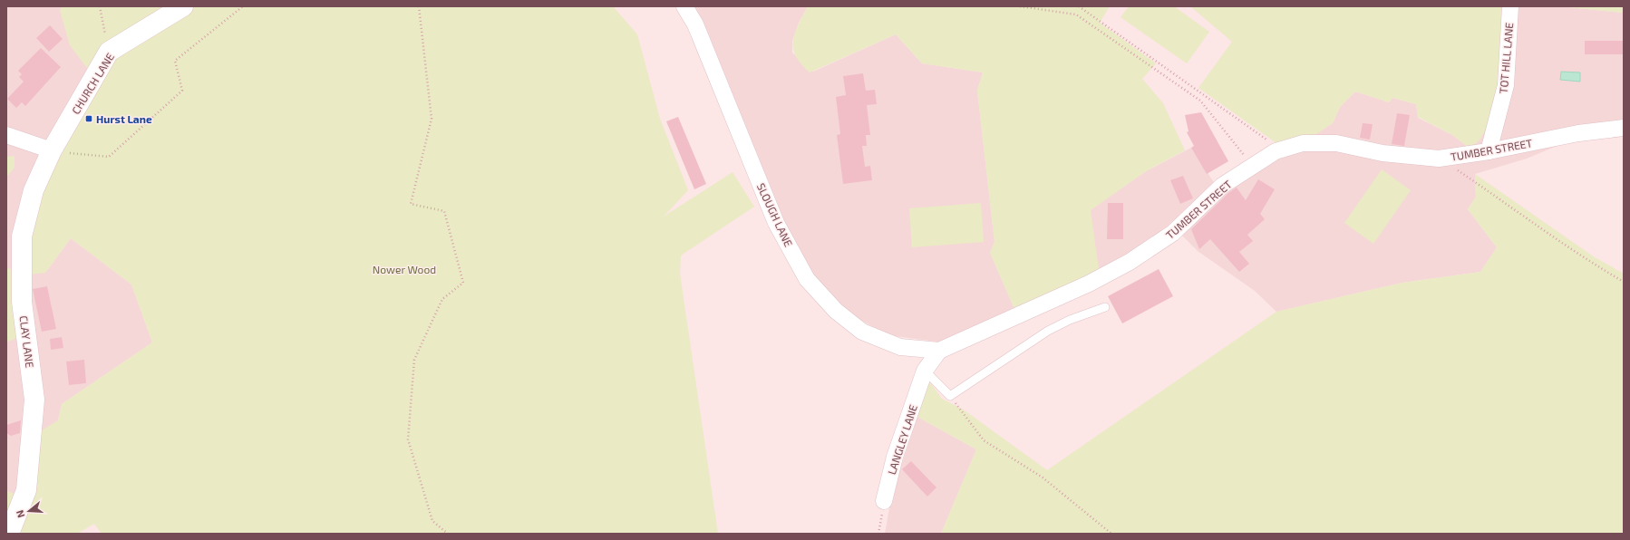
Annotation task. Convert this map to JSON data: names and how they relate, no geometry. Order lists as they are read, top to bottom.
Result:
{
  "streets": {
    "street": [
      "TOT HILL LANE",
      "CHURCH LANE",
      "TUMBER STREET",
      "SLOUGH LANE",
      "CLAY LANE",
      "LANGLEY LANE"
    ]
  },
  "crossings": [
    ["TOT HILL LANE", "TUMBER STREET"],
    ["CHURCH LANE", "CLAY LANE"],
    ["TUMBER STREET", "SLOUGH LANE"],
    ["TUMBER STREET", "LANGLEY LANE"],
    ["SLOUGH LANE", "LANGLEY LANE"]
  ],
  "parks": ["Nower Wood"],
  "places": {
    "transit": ["Hurst Lane"]
  },
  "north": "left"
}
